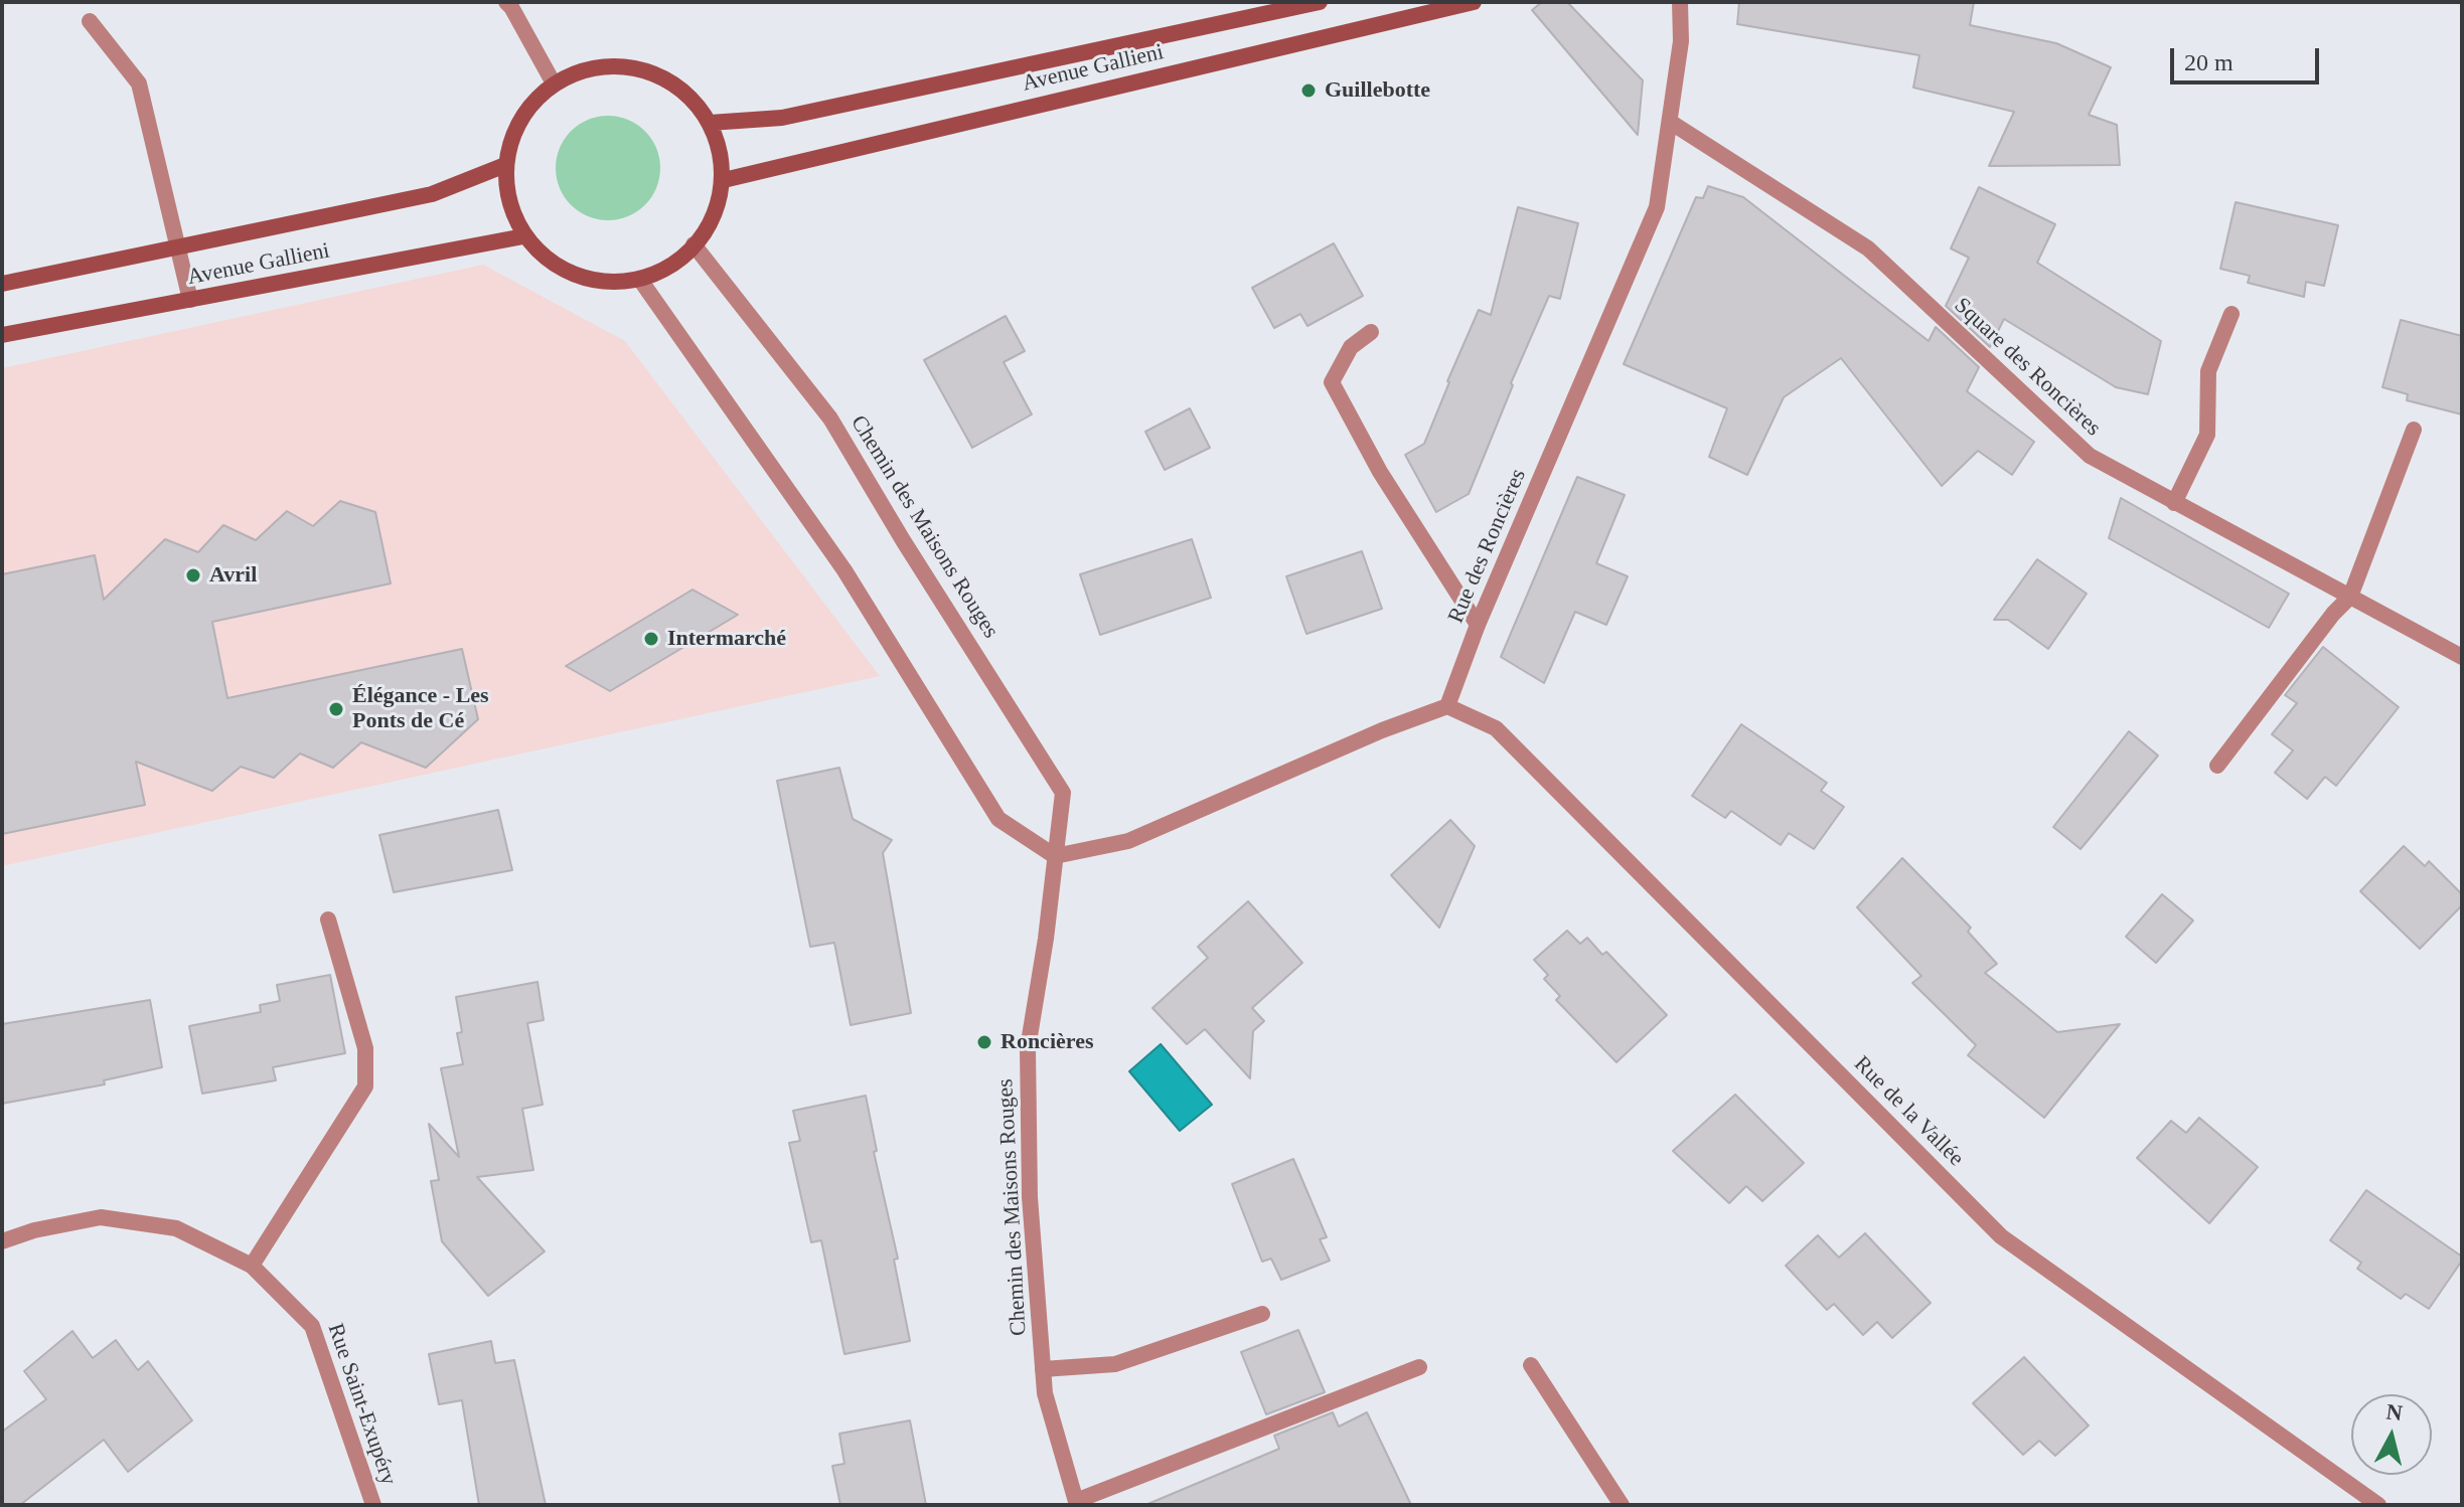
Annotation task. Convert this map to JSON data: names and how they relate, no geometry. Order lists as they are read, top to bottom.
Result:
{
  "streets": {
    "main road": ["Avenue Gallieni"],
    "street": [
      "Square des Roncières",
      "Chemin des Maisons Rouges",
      "Rue des Roncières",
      "Rue de la Vallée",
      "Rue Saint-Exupéry"
    ]
  },
  "crossings": [
    ["Avenue Gallieni", "Chemin des Maisons Rouges"],
    ["Square des Roncières", "Rue des Roncières"],
    ["Rue des Roncières", "Rue de la Vallée"]
  ],
  "places": [
    "Guillebotte",
    "Avril",
    "Intermarché",
    "Élégance - Les Ponts de Cé",
    "Roncières"
  ],
  "scale_bar": "20 m",
  "north": "top"
}
